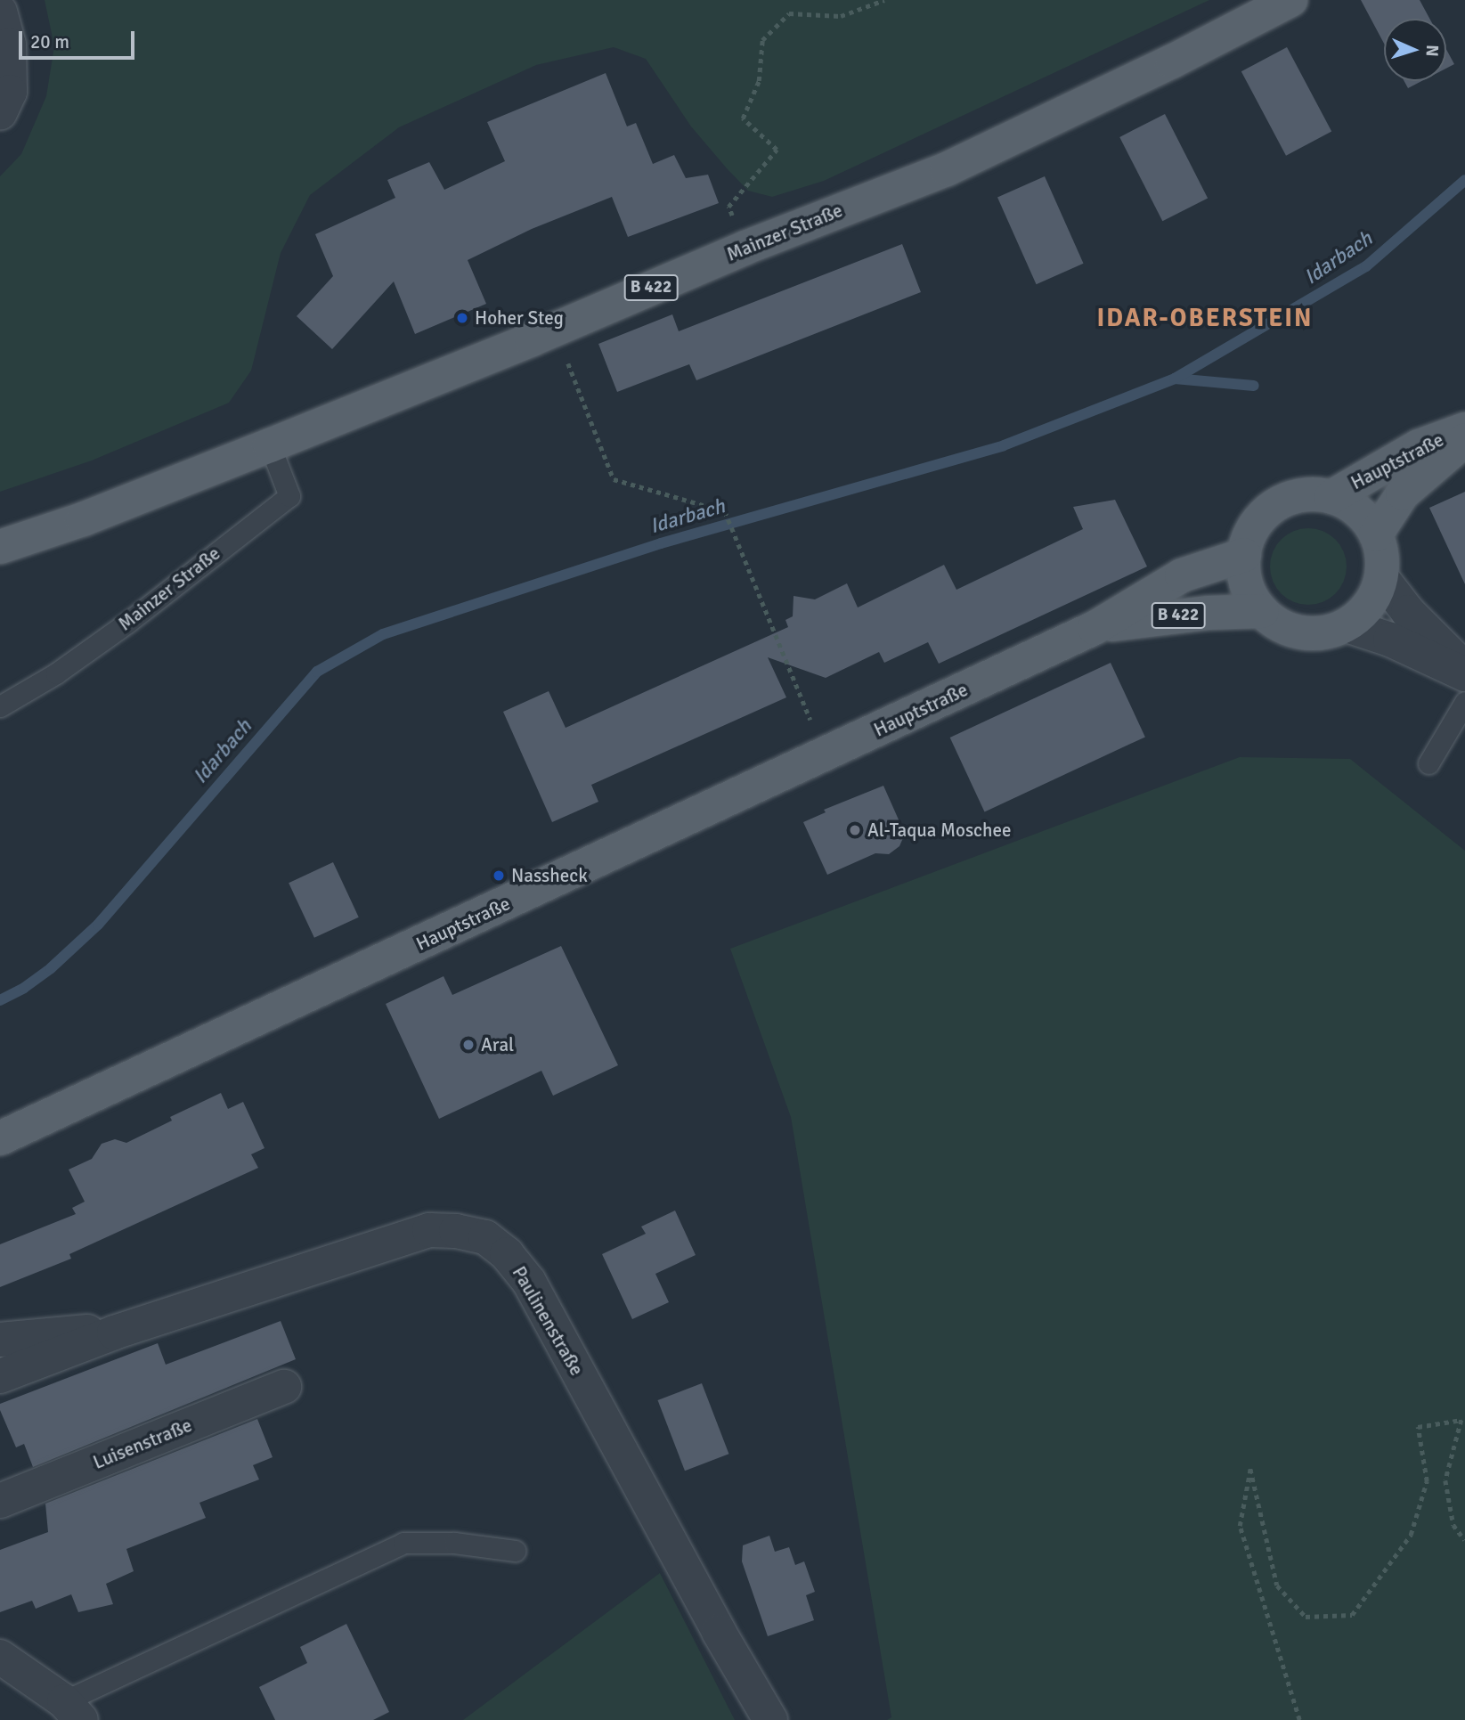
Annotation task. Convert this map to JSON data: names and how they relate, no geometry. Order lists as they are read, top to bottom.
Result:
{
  "streets": {
    "main road": ["Mainzer Straße", "B 422", "Hauptstraße"],
    "street": ["Paulinenstraße", "Luisenstraße"]
  },
  "districts": ["IDAR-OBERSTEIN"],
  "water": ["Idarbach"],
  "places": [
    "Hoher Steg",
    "Al-Taqua Moschee",
    "Nassheck",
    "Aral"
  ],
  "scale_bar": "20 m",
  "north": "right"
}
